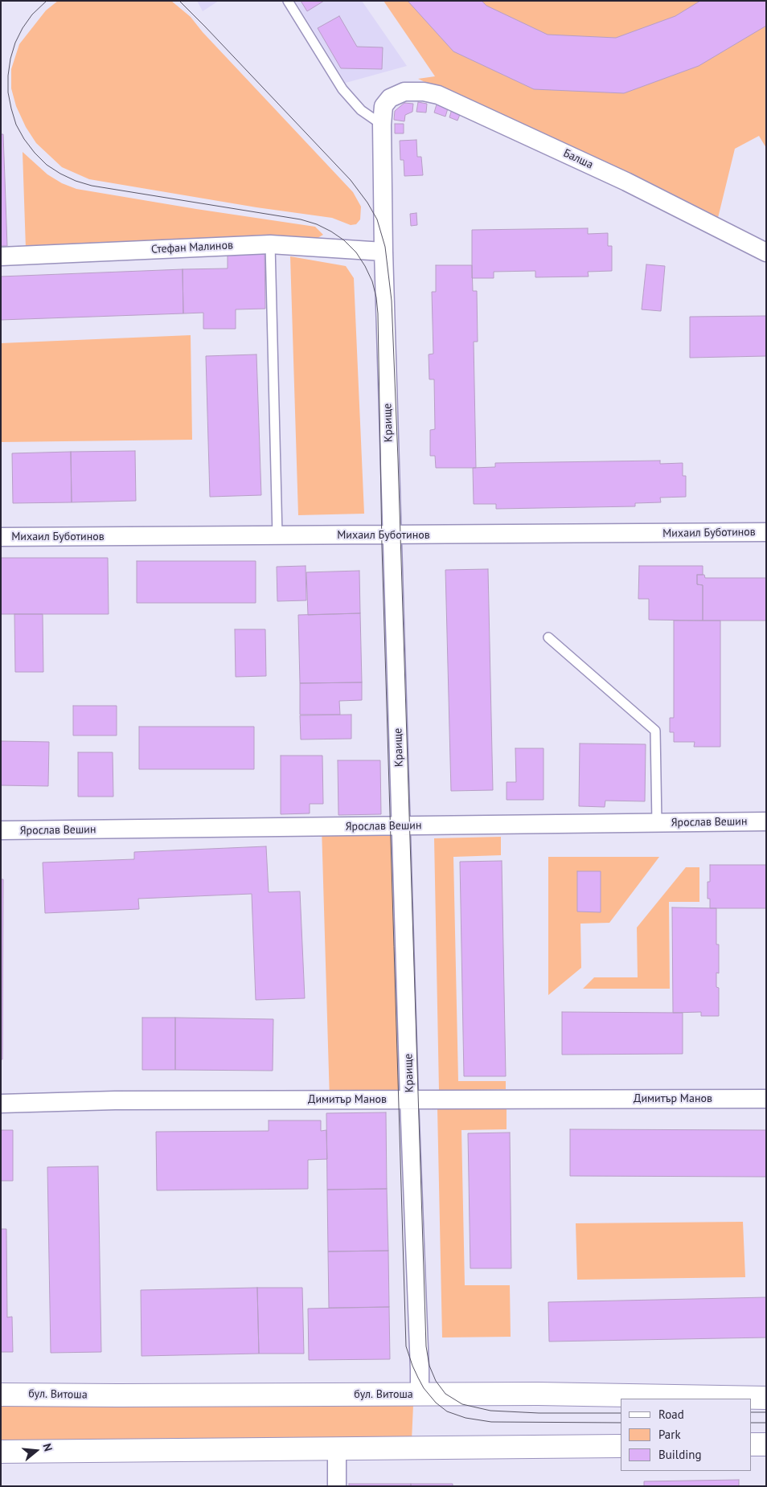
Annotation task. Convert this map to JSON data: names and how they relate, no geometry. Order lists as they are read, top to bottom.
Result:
{
  "streets": {
    "street": [
      "Балша",
      "Стефан Малинов",
      "Краище",
      "Михаил Буботинов",
      "Ярослав Вешин",
      "Димитър Манов",
      "бул. Витоша"
    ]
  },
  "crossings": [
    ["Балша", "Краище"],
    ["Стефан Малинов", "Краище"],
    ["Краище", "Михаил Буботинов"],
    ["Краище", "Ярослав Вешин"],
    ["Краище", "Димитър Манов"],
    ["Краище", "бул. Витоша"]
  ],
  "legend": ["Road", "Park", "Building"],
  "north": "right"
}
